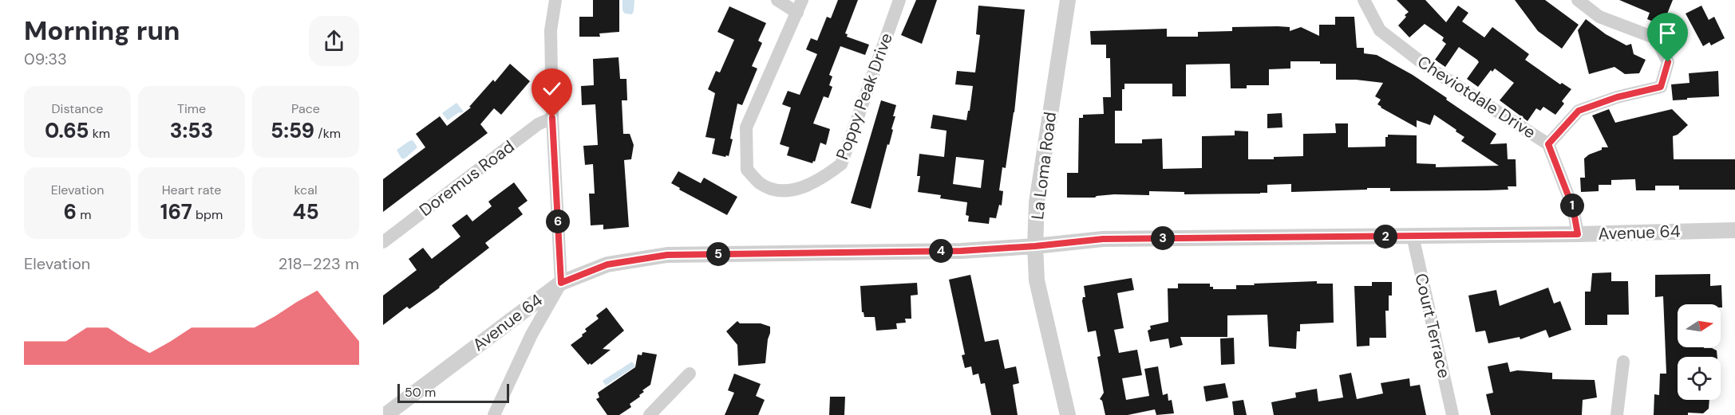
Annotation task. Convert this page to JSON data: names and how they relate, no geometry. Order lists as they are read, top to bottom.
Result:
{
  "streets": {
    "street": [
      "Poppy Peak Drive",
      "Cheviotdale Drive",
      "La Loma Road",
      "Doremus Road",
      "Avenue 64",
      "Court Terrace"
    ]
  },
  "crossings": [
    ["Cheviotdale Drive", "Avenue 64"],
    ["La Loma Road", "Avenue 64"],
    ["Avenue 64", "Court Terrace"]
  ],
  "scale_bar": "50 m",
  "north": "right",
  "page": {
    "heading": ["Morning run", "09:33"],
    "stats": [
      ["Distance", "0.65 km"],
      ["Time", "3:53"],
      ["Pace", "5:59 /km"],
      ["Elevation", "6 m"],
      ["Heart rate", "167 bpm"],
      ["kcal", "45"]
    ],
    "pins": [
      "1",
      "6",
      "2",
      "3",
      "4",
      "5"
    ],
    "chart": ["Elevation", "218–223 m"],
    "scale": "50 m"
  }
}
